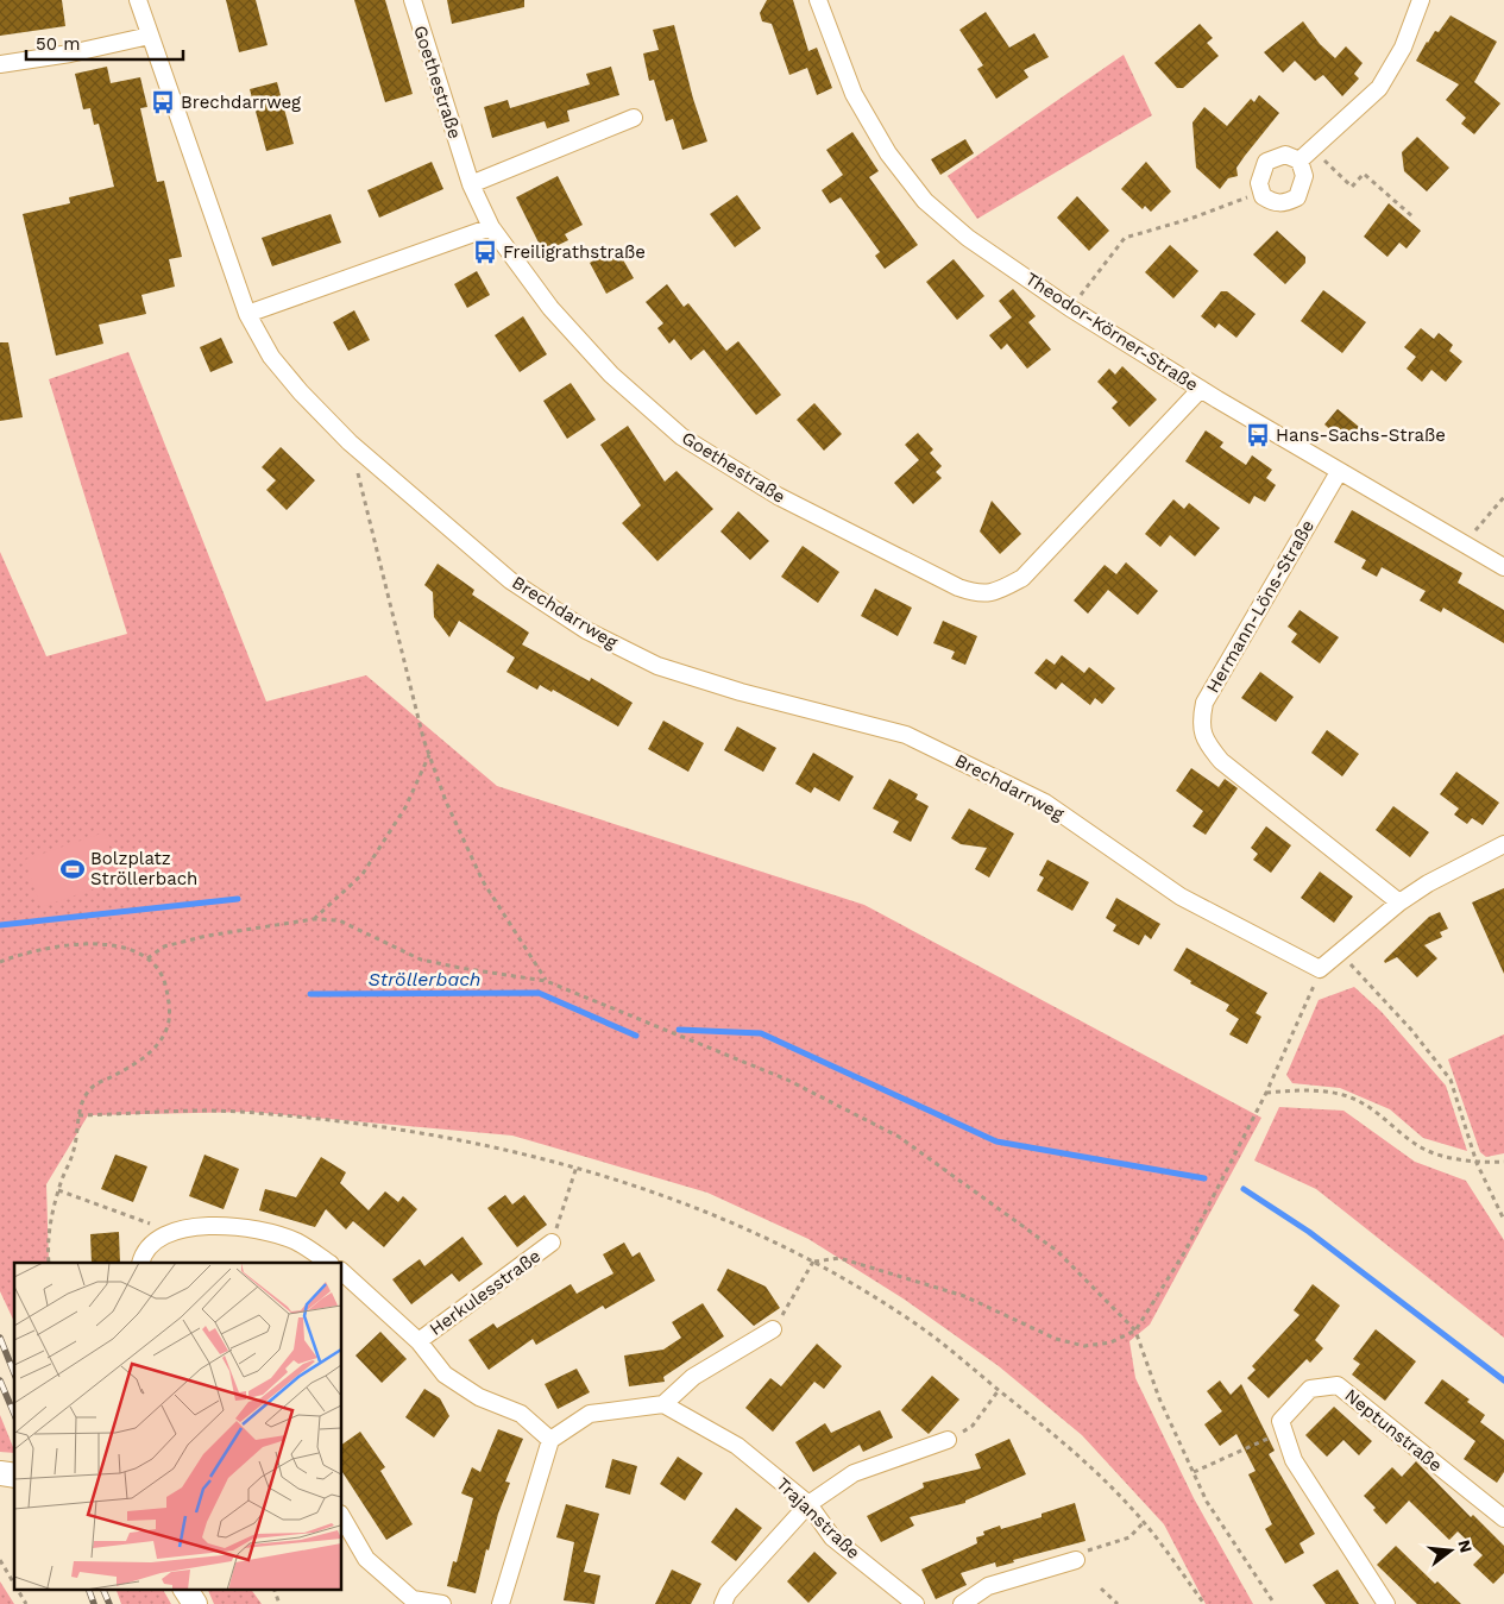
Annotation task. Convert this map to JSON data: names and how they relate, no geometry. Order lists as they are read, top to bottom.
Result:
{
  "streets": {
    "street": [
      "Goethestraße",
      "Theodor-Körner-Straße",
      "Hermann-Löns-Straße",
      "Brechdarrweg",
      "Herkulesstraße",
      "Neptunstraße",
      "Trajanstraße"
    ]
  },
  "crossings": [
    ["Goethestraße", "Theodor-Körner-Straße"],
    ["Theodor-Körner-Straße", "Hermann-Löns-Straße"]
  ],
  "water": ["Ströllerbach"],
  "places": {
    "bus stop": ["Brechdarrweg", "Freiligrathstraße", "Hans-Sachs-Straße"],
    "sports": ["Bolzplatz Ströllerbach"]
  },
  "scale_bar": "50 m",
  "north": "right"
}
